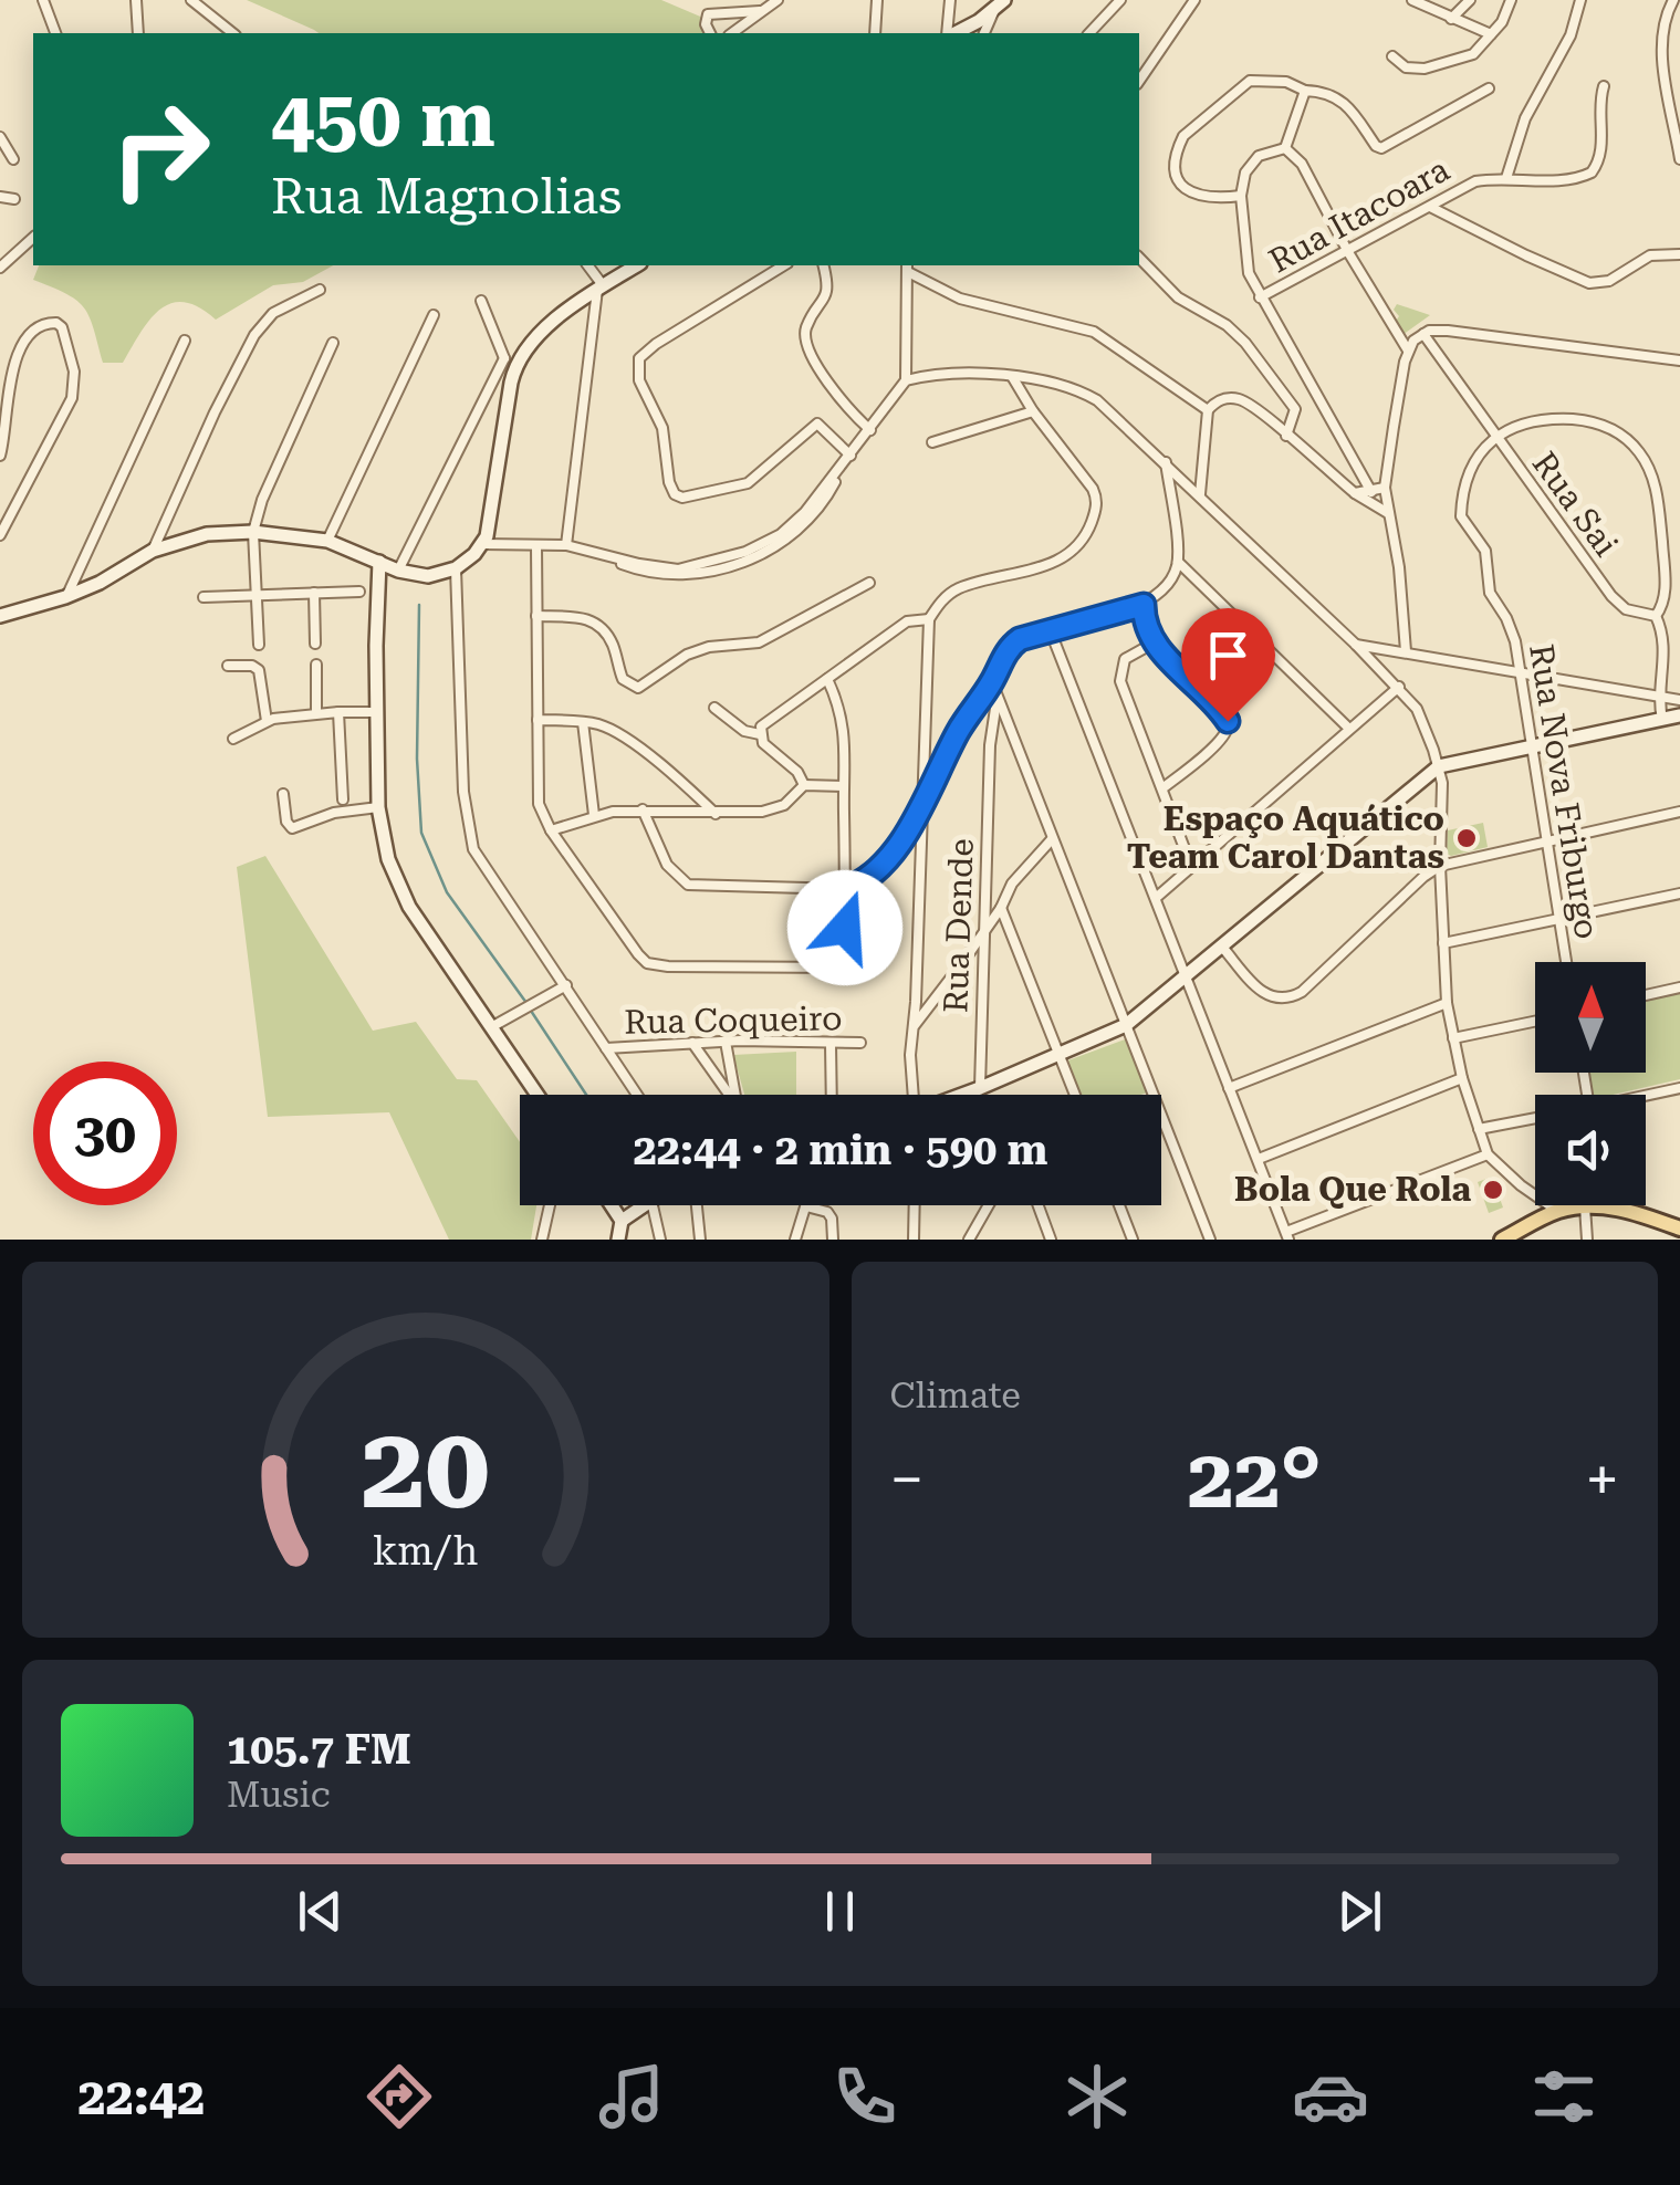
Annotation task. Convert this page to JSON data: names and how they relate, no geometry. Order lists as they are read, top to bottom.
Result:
{
  "streets": {
    "street": [
      "Rua Itacoara",
      "Rua Sai",
      "Rua Nova Friburgo",
      "Rua Dende",
      "Rua Coqueiro"
    ]
  },
  "crossings": [
    ["Rua Sai", "Rua Nova Friburgo"]
  ],
  "places": ["Espaço Aquático Team Carol Dantas", "Bola Que Rola"],
  "north": "top",
  "page": {
    "turn": ["450 m", "Rua Magnolias"],
    "limit": "30",
    "trip": "22:44 · 2 min · 590 m",
    "tile": "Climate",
    "heat": ["−", "22°", "+"],
    "song": ["105.7 FM", "Music"],
    "tabs": "22:42",
    "gauge": ["20", "km/h"]
  }
}
